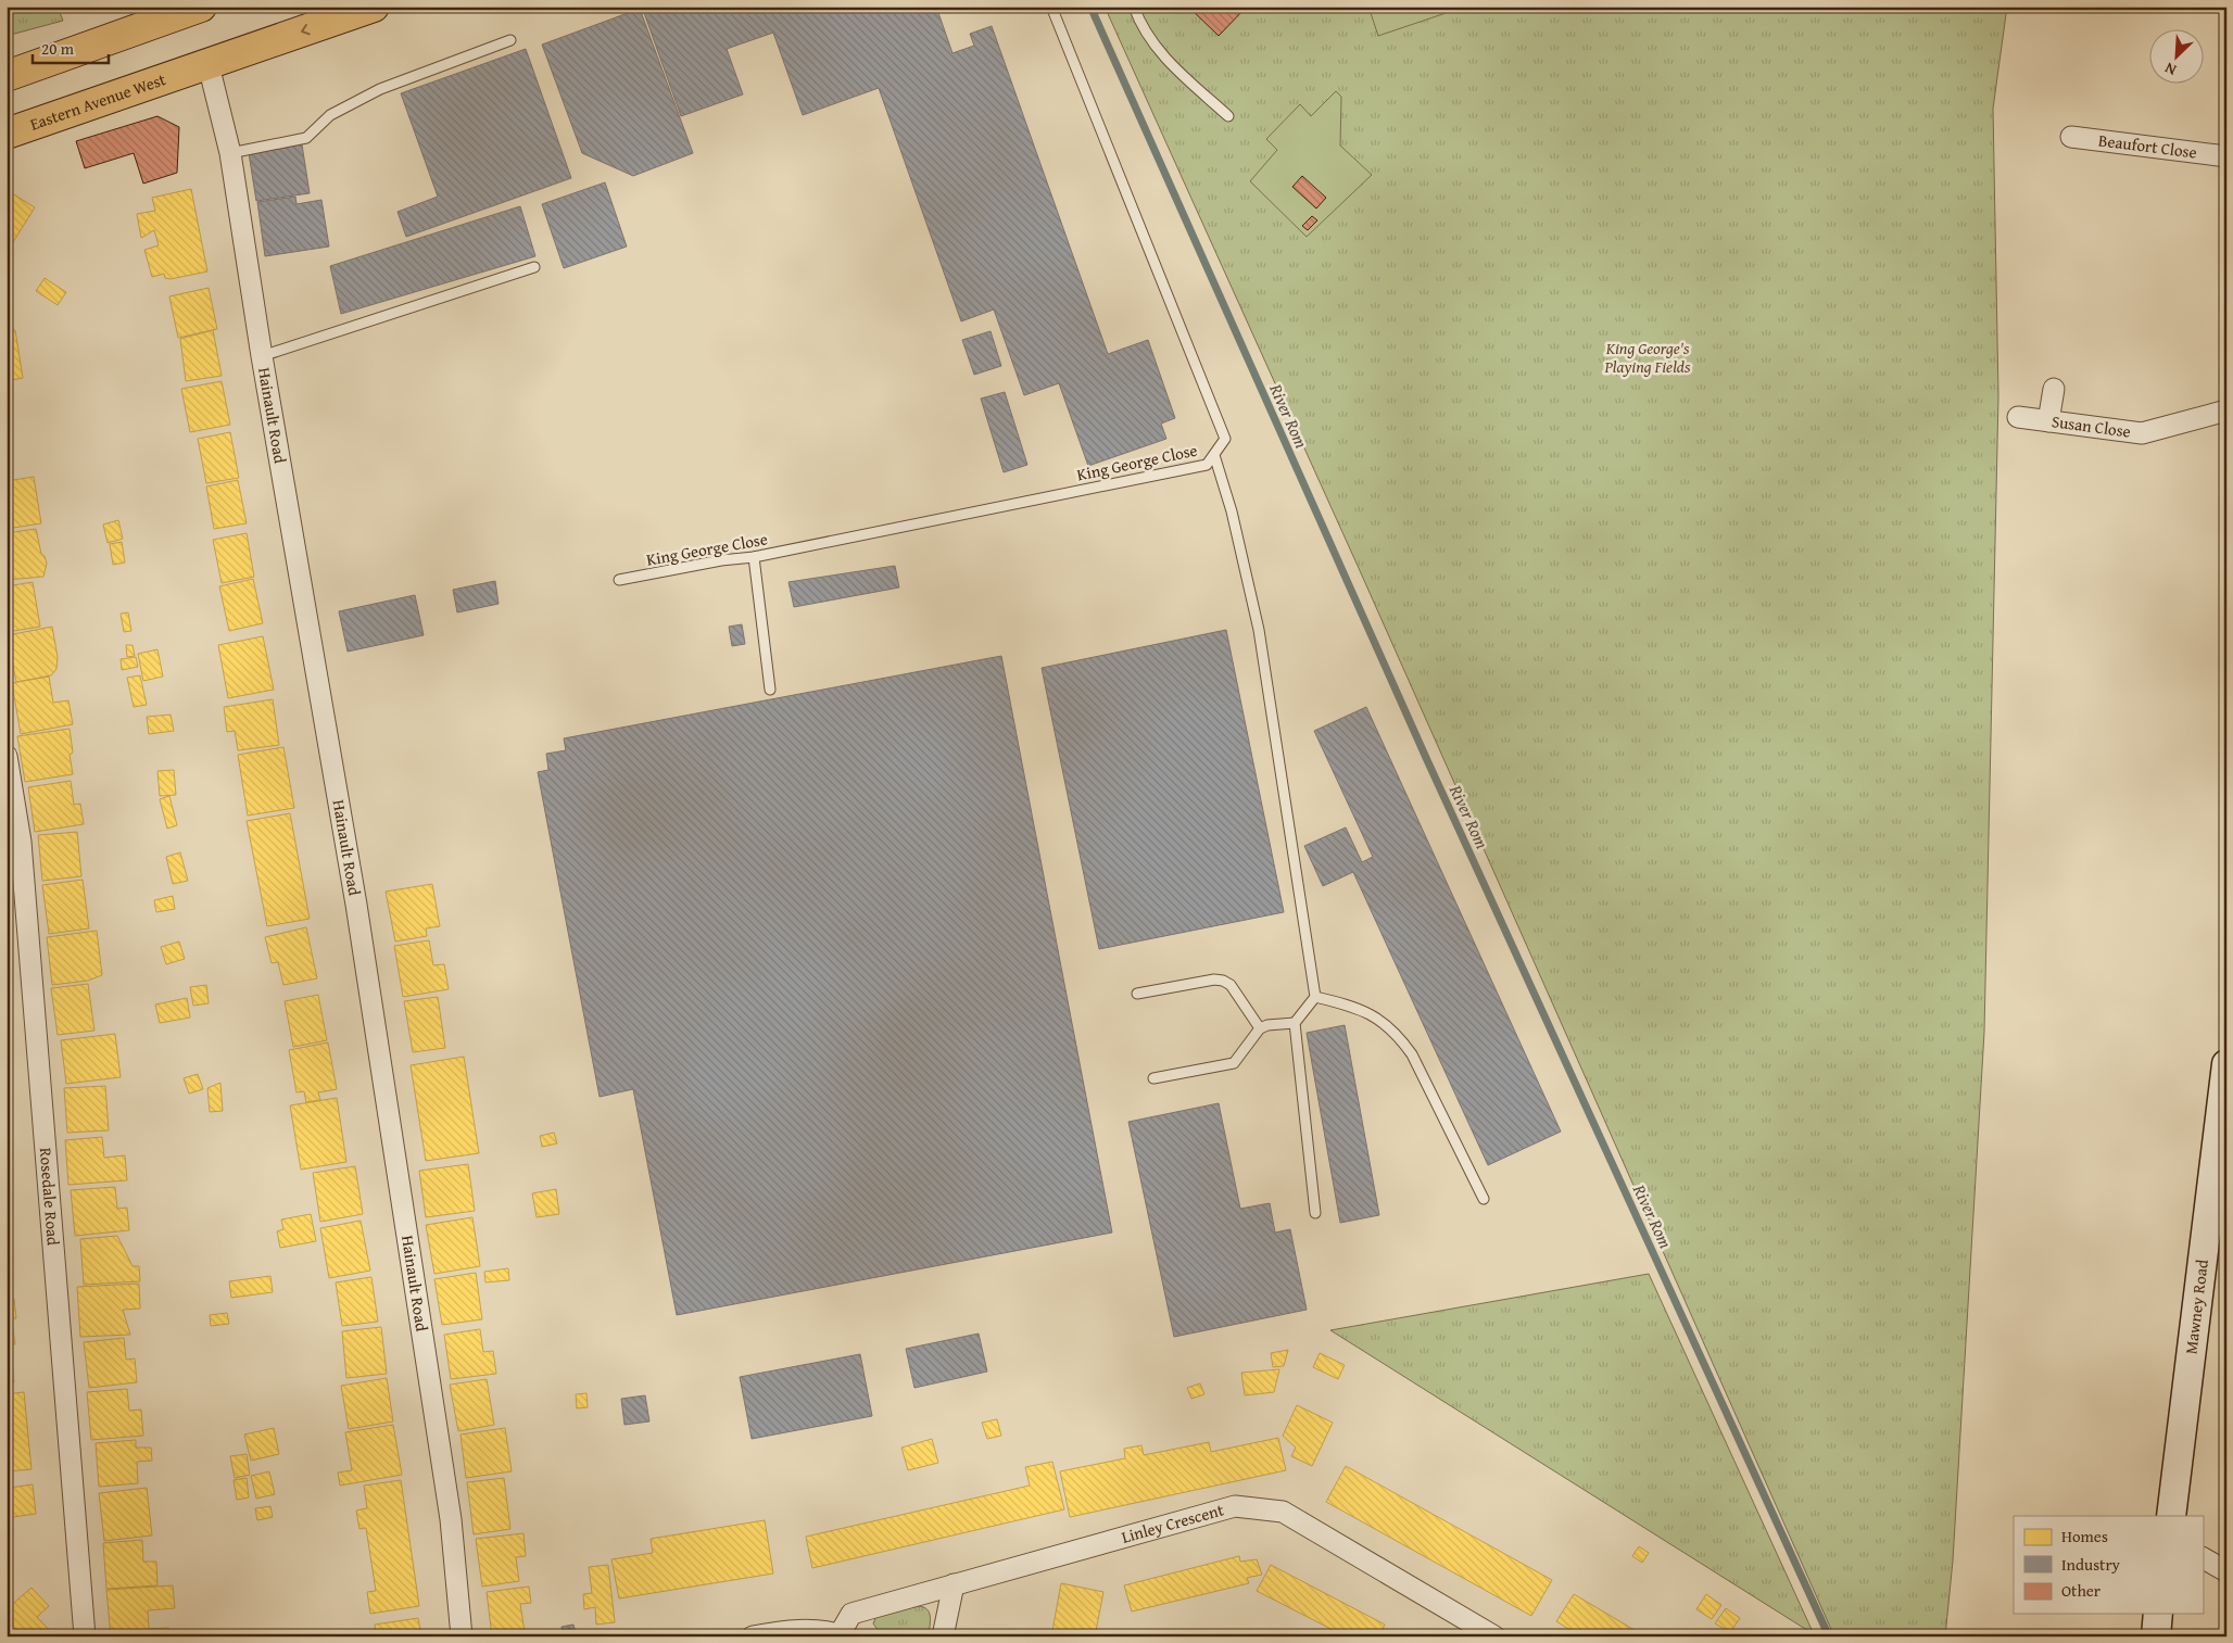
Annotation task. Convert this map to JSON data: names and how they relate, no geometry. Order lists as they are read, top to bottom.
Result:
{
  "streets": {
    "highway": ["Eastern Avenue West"],
    "street": [
      "Beaufort Close",
      "Hainault Road",
      "Susan Close",
      "Rosedale Road",
      "Mawney Road",
      "Linley Crescent"
    ],
    "lane": ["King George Close"]
  },
  "crossings": [
    ["Eastern Avenue West", "Hainault Road"]
  ],
  "one_way": ["Eastern Avenue West"],
  "water": ["River Rom"],
  "parks": ["King George's Playing Fields"],
  "legend": ["Homes", "Industry", "Other"],
  "scale_bar": "20 m",
  "north": "bottom left"
}
